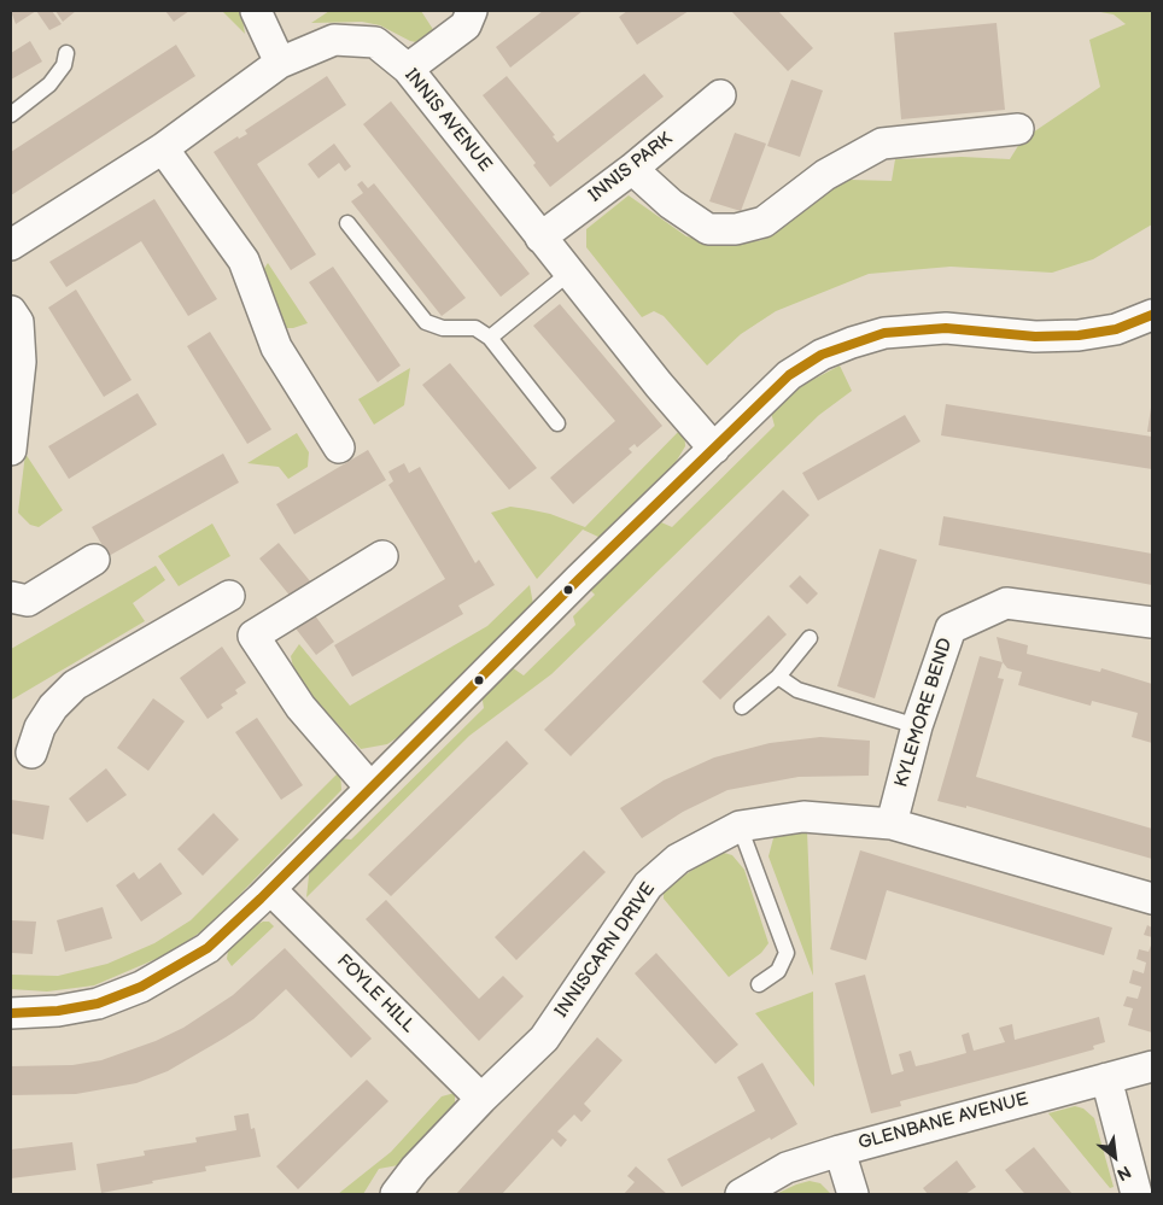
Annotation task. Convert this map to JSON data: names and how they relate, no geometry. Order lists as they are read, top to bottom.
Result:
{
  "streets": {
    "street": [
      "INNIS AVENUE",
      "INNIS PARK",
      "KYLEMORE BEND",
      "INNISCARN DRIVE",
      "FOYLE HILL",
      "GLENBANE AVENUE"
    ]
  },
  "crossings": [
    ["INNIS AVENUE", "INNIS PARK"],
    ["KYLEMORE BEND", "INNISCARN DRIVE"],
    ["INNISCARN DRIVE", "FOYLE HILL"]
  ],
  "north": "bottom right"
}
